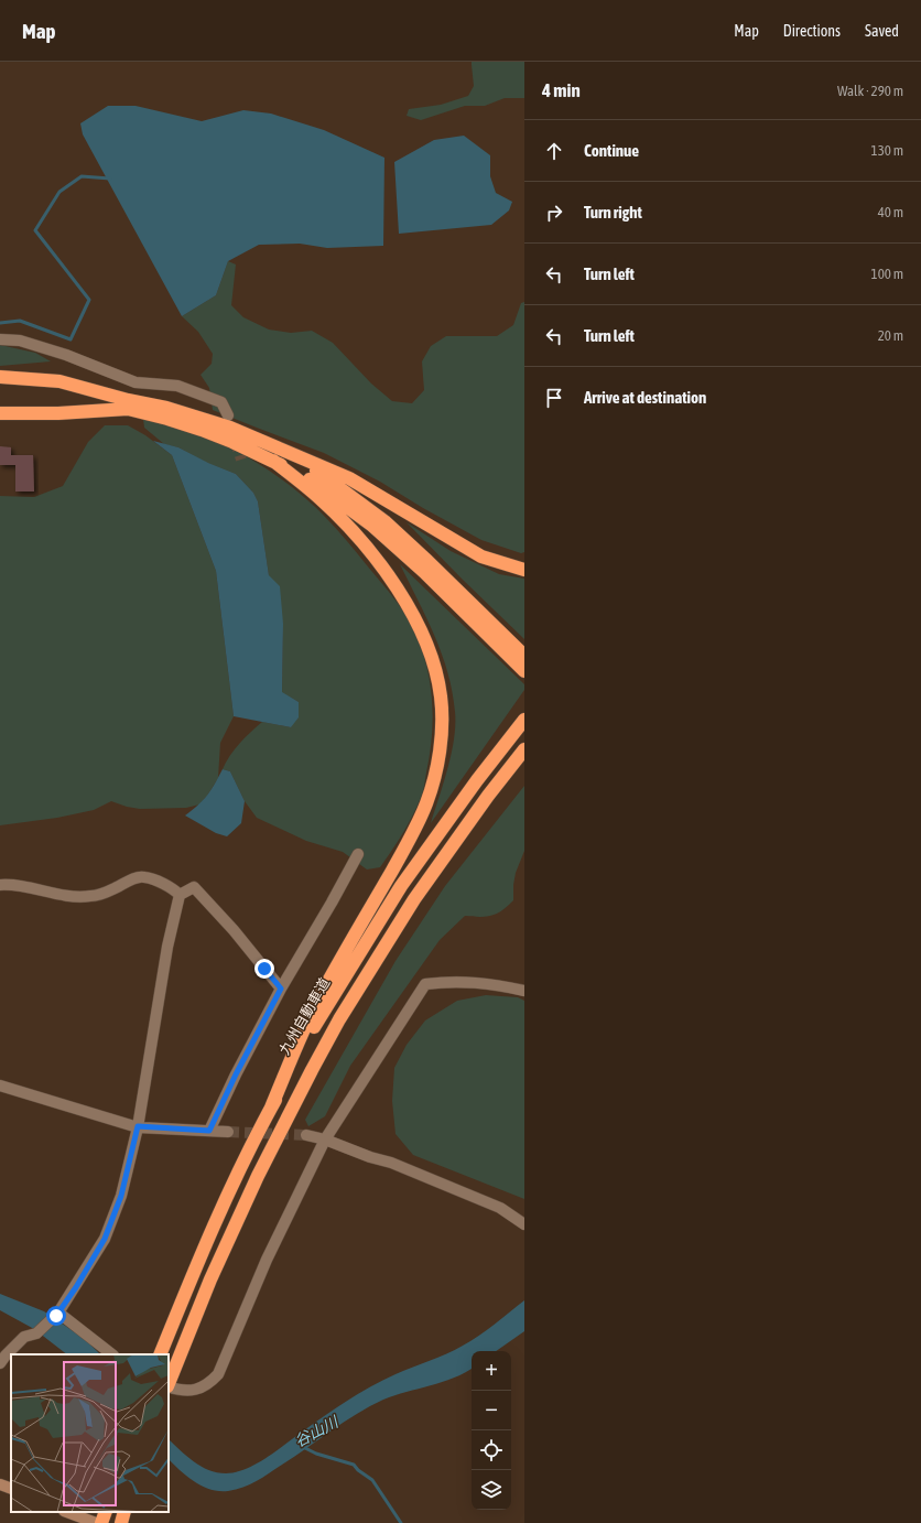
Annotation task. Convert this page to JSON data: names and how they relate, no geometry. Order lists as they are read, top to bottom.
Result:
{
  "streets": {
    "highway": ["九州自動車道"]
  },
  "water": ["谷山川"],
  "page": {
    "header": "Map",
    "nav": ["Map", "Directions", "Saved"],
    "heading": ["4 min", "Walk · 290 m"],
    "list": [
      ["Continue", "130 m"],
      ["Turn right", "40 m"],
      ["Turn left", "100 m"],
      ["Turn left", "20 m"],
      "Arrive at destination"
    ],
    "map_buttons": ["+", "−"]
  }
}
